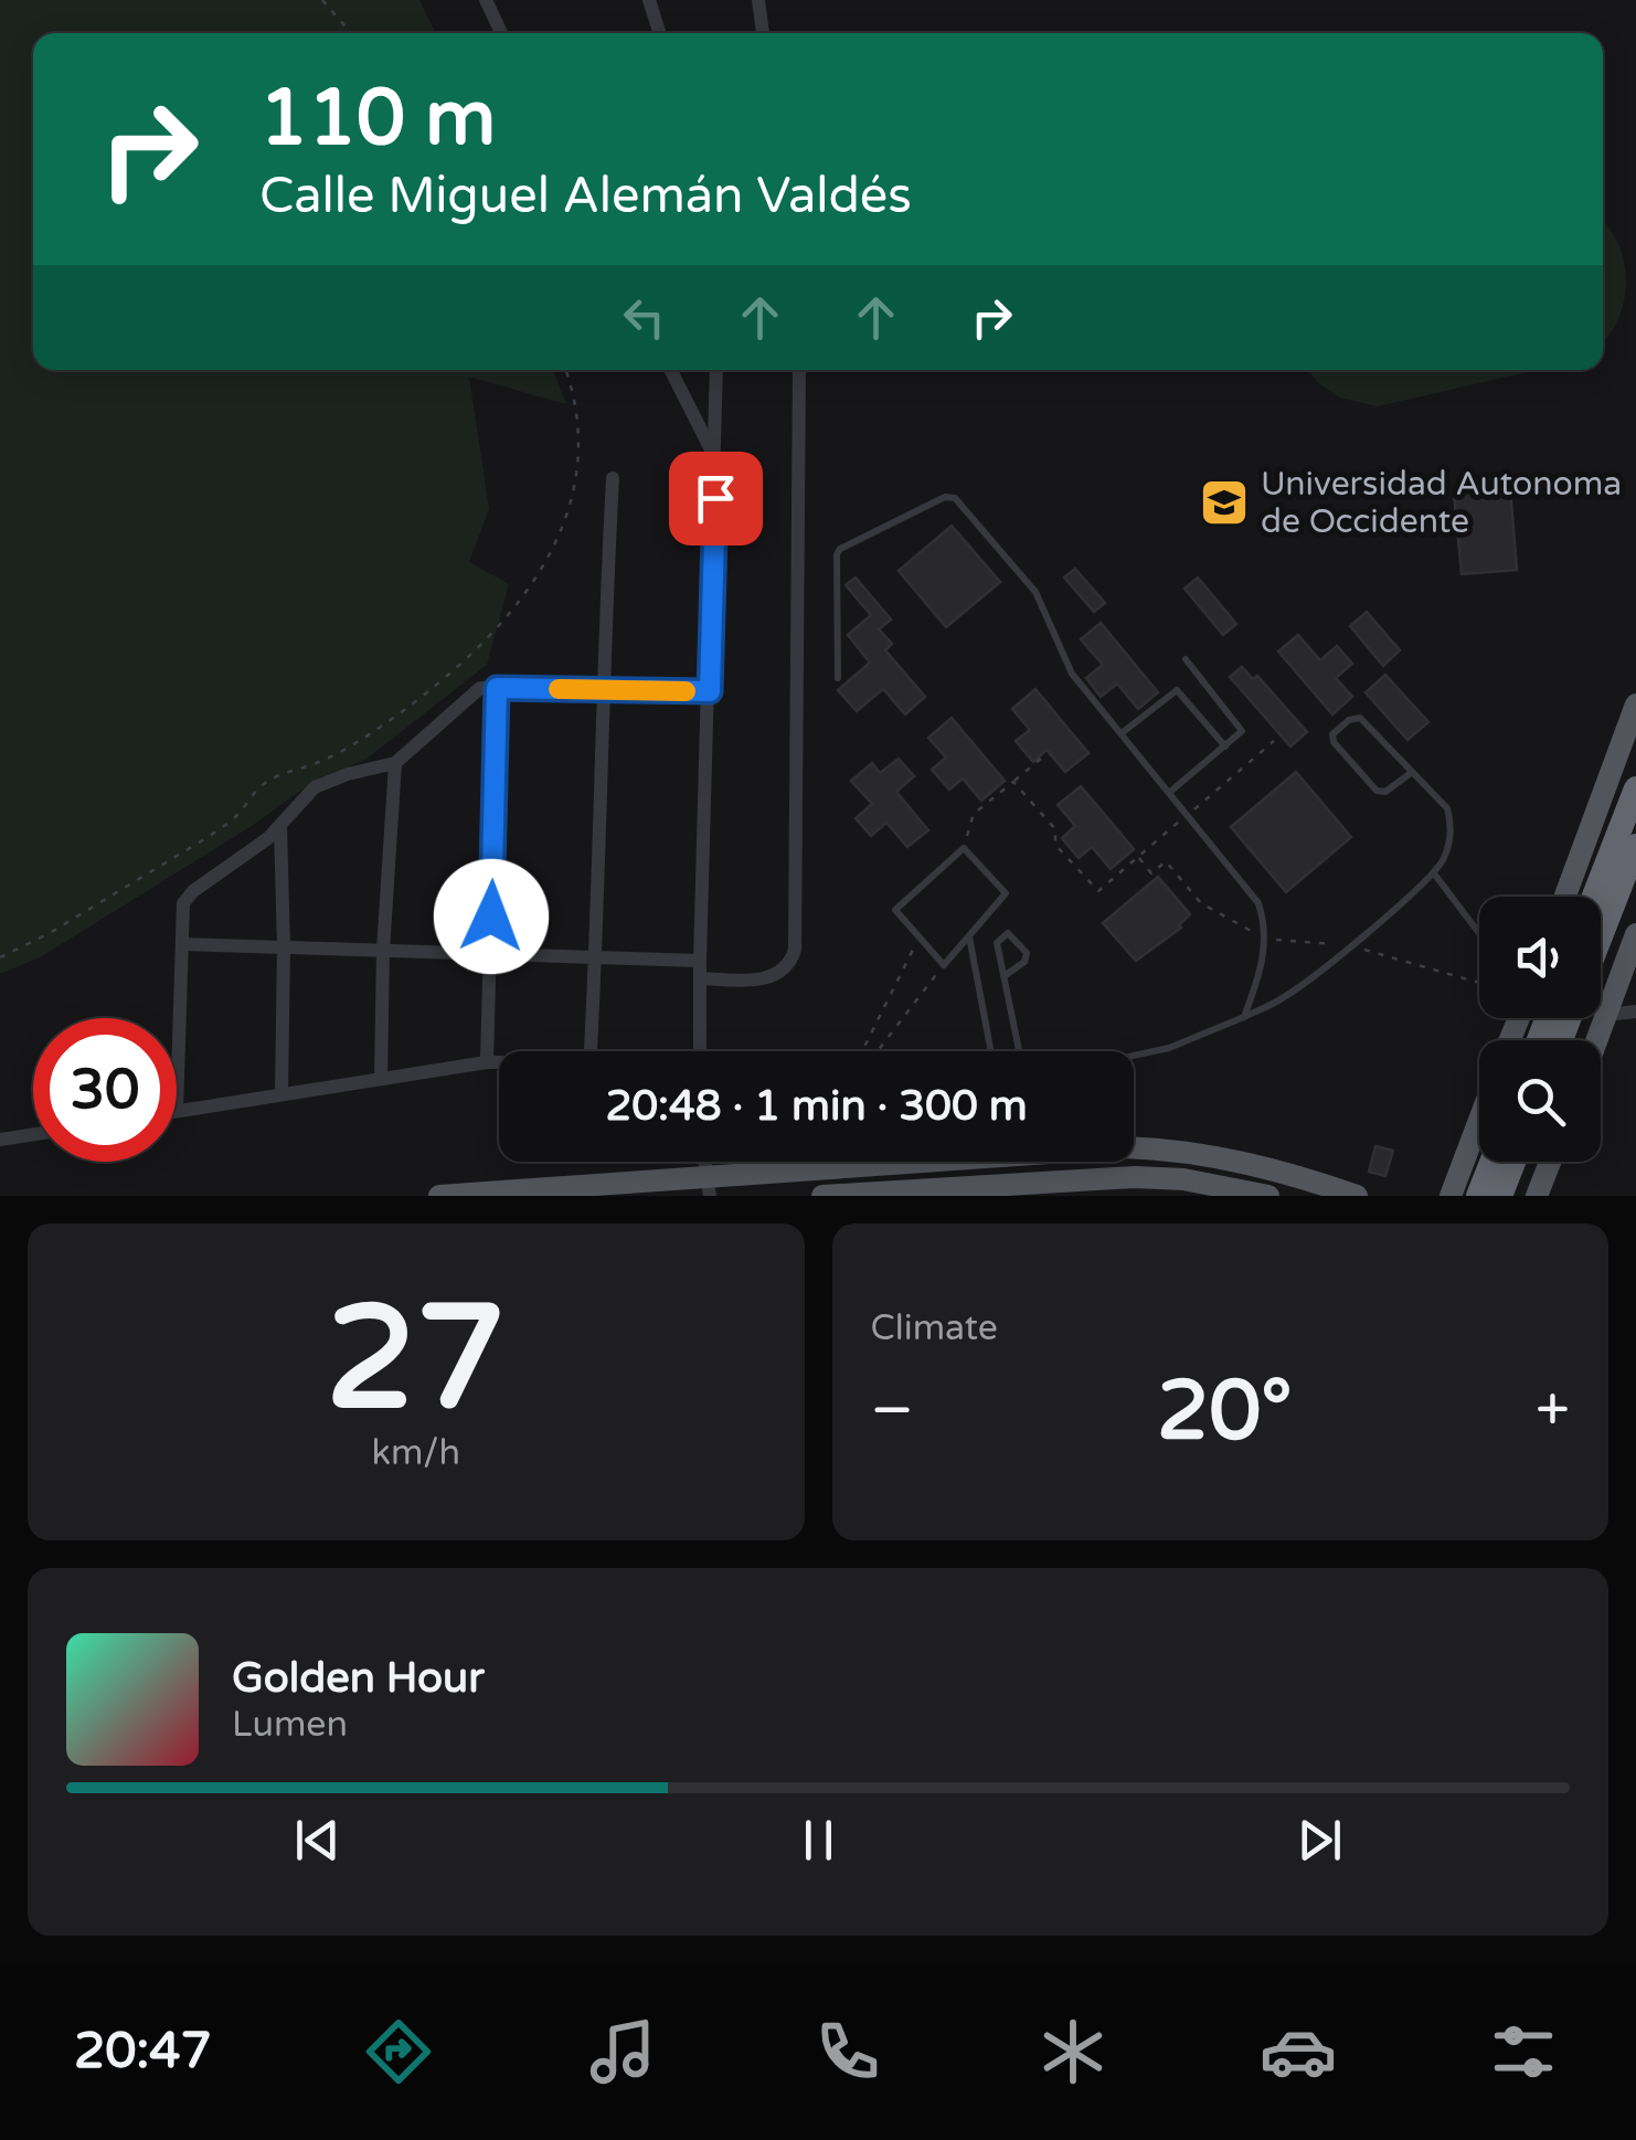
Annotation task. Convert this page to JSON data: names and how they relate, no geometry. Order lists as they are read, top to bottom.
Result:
{
  "places": {
    "school or university": ["Universidad Autonoma de Occidente"]
  },
  "page": {
    "turn": ["110 m", "Calle Miguel Alemán Valdés"],
    "limit": "30",
    "trip": "20:48 · 1 min · 300 m",
    "tile": [
      ["27", "km/h"],
      "Climate"
    ],
    "heat": ["−", "20°", "+"],
    "song": ["Golden Hour", "Lumen"],
    "tabs": "20:47"
  }
}
